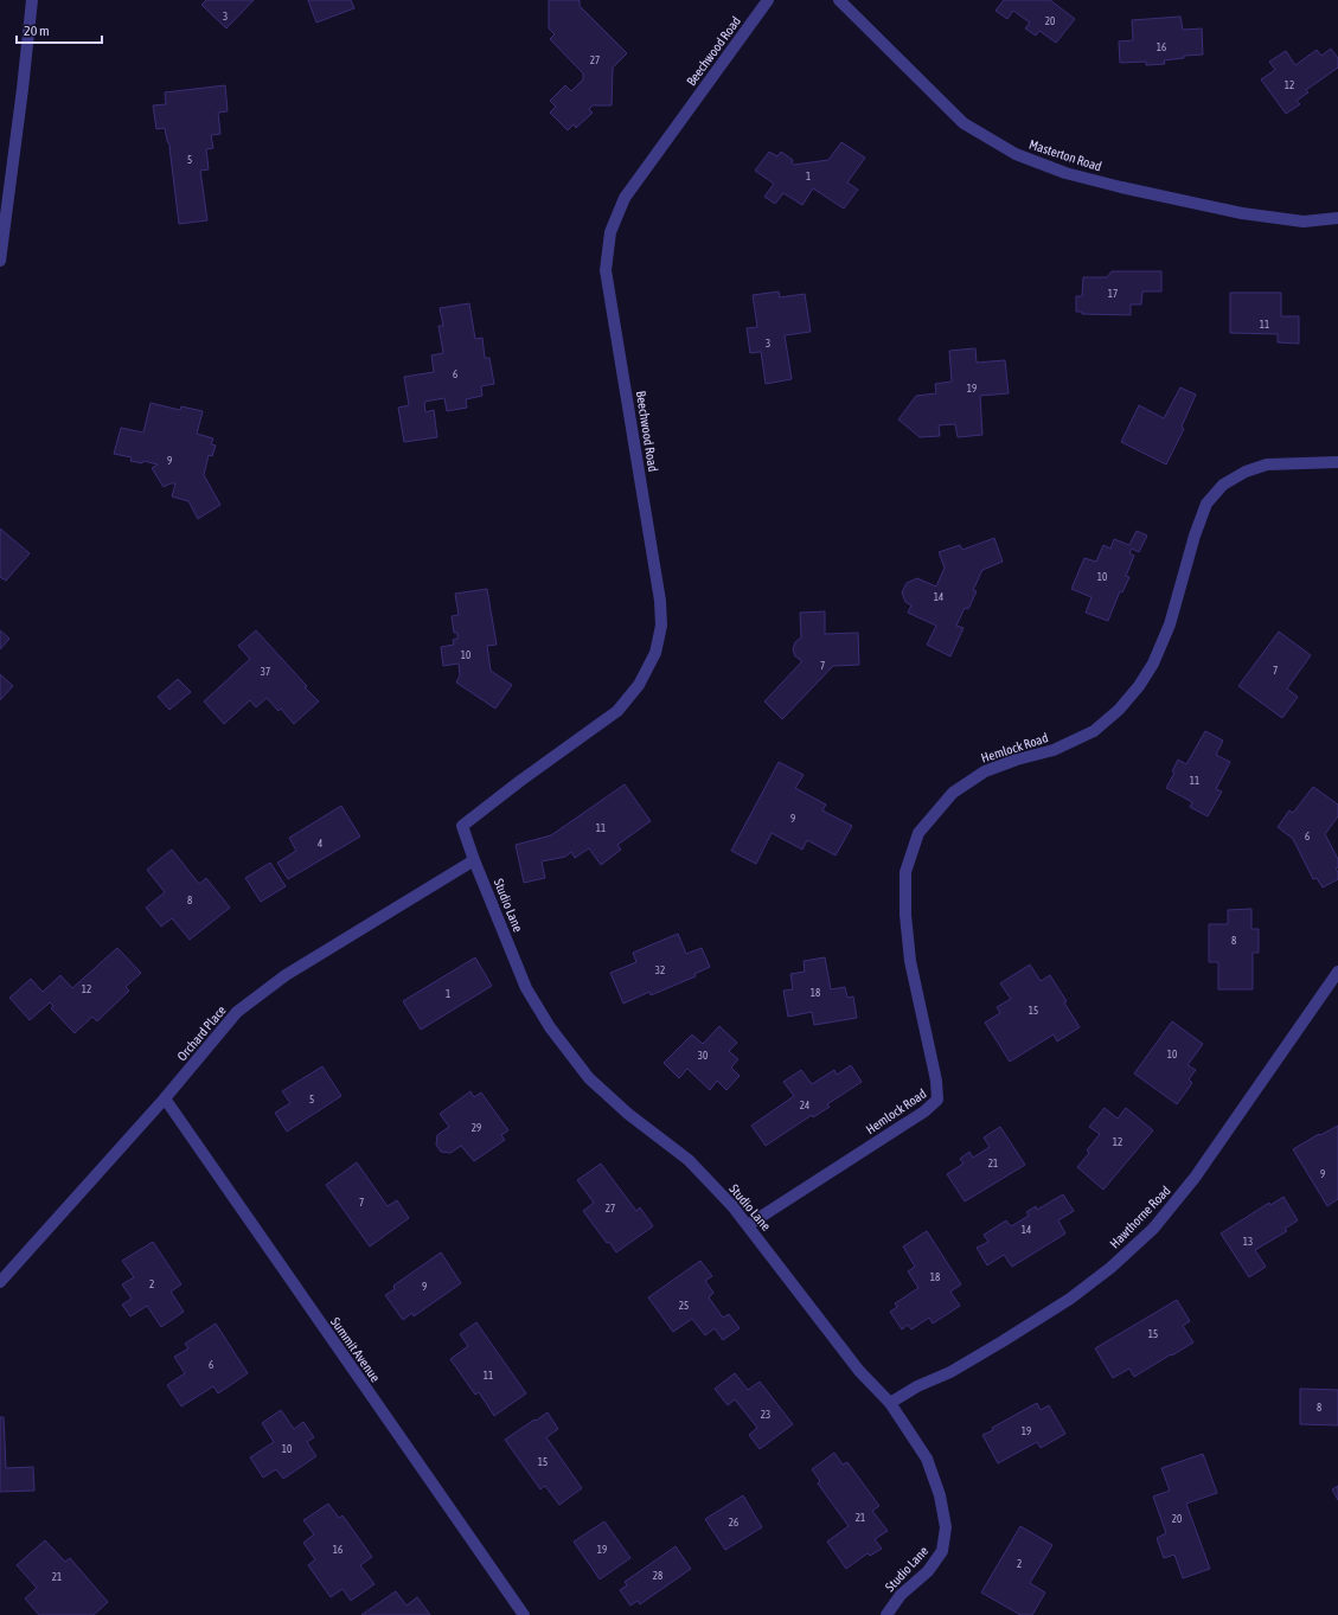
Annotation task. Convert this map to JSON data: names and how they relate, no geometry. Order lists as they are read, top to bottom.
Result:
{
  "streets": {
    "street": [
      "Beechwood Road",
      "Masterton Road",
      "Hemlock Road",
      "Studio Lane",
      "Orchard Place",
      "Hawthorne Road",
      "Summit Avenue"
    ]
  },
  "crossings": [
    ["Beechwood Road", "Studio Lane"],
    ["Hemlock Road", "Studio Lane"],
    ["Studio Lane", "Orchard Place"],
    ["Studio Lane", "Hawthorne Road"],
    ["Orchard Place", "Summit Avenue"]
  ],
  "house_numbers": [
    "3",
    "20",
    "16",
    "27",
    "12",
    "5",
    "1",
    "17",
    "11",
    "3",
    "6",
    "19",
    "9",
    "10",
    "14",
    "10",
    "7",
    "7",
    "37",
    "11",
    "9",
    "11",
    "6",
    "4",
    "8",
    "8",
    "32",
    "12",
    "18",
    "1",
    "15",
    "10",
    "30",
    "5",
    "24",
    "29",
    "12",
    "21",
    "9",
    "7",
    "27",
    "14",
    "13",
    "18",
    "2",
    "9",
    "25",
    "15",
    "6",
    "11",
    "8",
    "23",
    "19",
    "10",
    "15",
    "21",
    "20",
    "26",
    "16",
    "19",
    "2",
    "28",
    "21"
  ],
  "scale_bar": "20 m"
}
